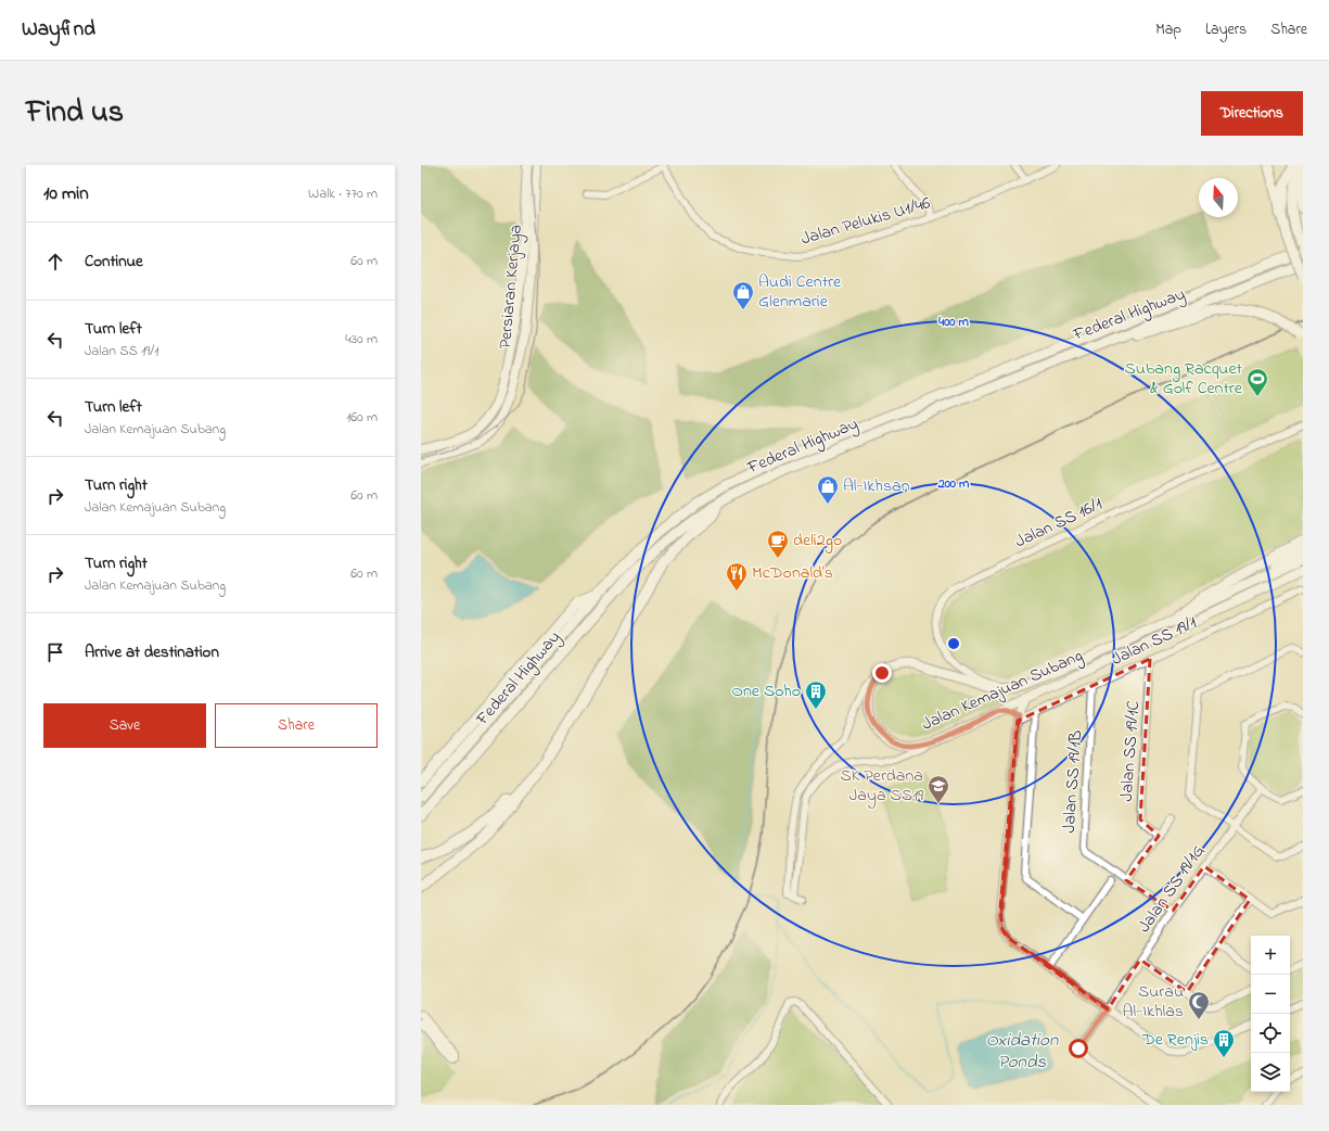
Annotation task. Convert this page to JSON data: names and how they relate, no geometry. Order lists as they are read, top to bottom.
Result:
{
  "streets": {
    "highway": ["Federal Highway"],
    "main road": ["Persiaran Kerjaya", "Jalan Kemajuan Subang"],
    "street": [
      "Jalan Pelukis U1/46",
      "Jalan SS 16/1",
      "Jalan SS 19/1",
      "Jalan SS 19/1C",
      "Jalan SS 19/1B",
      "Jalan SS 19/1G"
    ]
  },
  "crossings": [
    ["Jalan SS 16/1", "Jalan Kemajuan Subang"],
    ["Jalan SS 19/1", "Jalan SS 19/1C"],
    ["Jalan SS 19/1", "Jalan SS 19/1B"],
    ["Jalan SS 19/1B", "Jalan SS 19/1G"]
  ],
  "water": ["Oxidation Ponds"],
  "places": {
    "shop": ["Audi Centre Glenmarie", "Al-Ikhsan"],
    "sports": ["Subang Racquet & Golf Centre"],
    "cafe": ["deli2go"],
    "restaurant": ["McDonald's"],
    "building": ["One Soho", "De Renjis"],
    "school or university": ["SK Perdana Jaya SS19"],
    "mosque": ["Surau Al-Ikhlas"]
  },
  "north": "top",
  "page": {
    "header": "Wayfind",
    "nav": ["Map", "Layers", "Share"],
    "title": "Find us",
    "buttons": [
      "Directions",
      ["Save", "Share"]
    ],
    "heading": ["10 min", "Walk · 770 m"],
    "list": [
      ["Continue", "60 m"],
      ["Turn left", "Jalan SS 19/1", "430 m"],
      ["Turn left", "Jalan Kemajuan Subang", "160 m"],
      ["Turn right", "Jalan Kemajuan Subang", "60 m"],
      ["Turn right", "Jalan Kemajuan Subang", "60 m"],
      "Arrive at destination"
    ],
    "map_buttons": ["+", "−"]
  },
  "rings": ["400 m", "200 m"]
}
